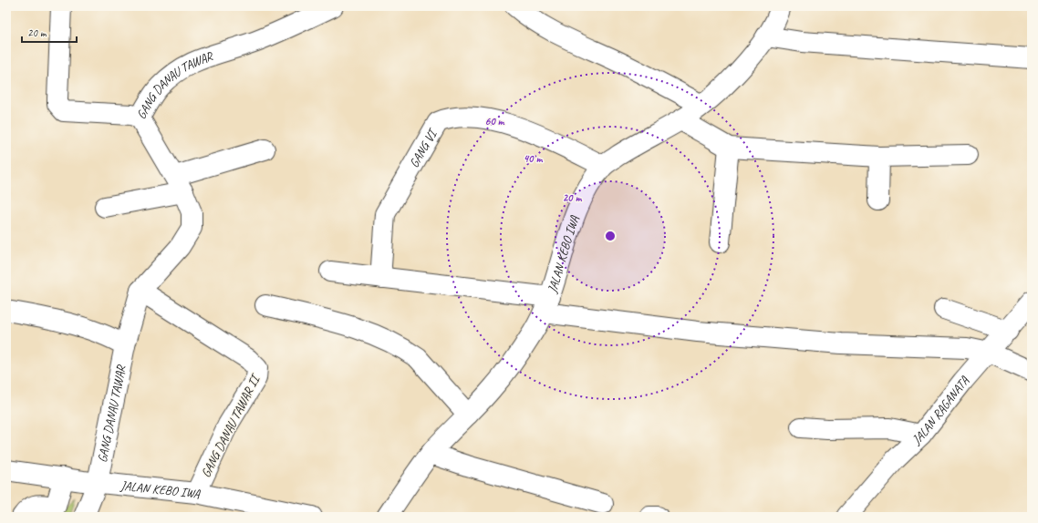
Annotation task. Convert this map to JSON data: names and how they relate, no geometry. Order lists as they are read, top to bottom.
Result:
{
  "streets": {
    "street": [
      "GANG DANAU TAWAR",
      "GANG VI",
      "JALAN KEBO IWA",
      "JALAN RAGANATA",
      "GANG DANAU TAWAR II"
    ]
  },
  "crossings": [
    ["GANG DANAU TAWAR", "JALAN KEBO IWA"],
    ["GANG DANAU TAWAR", "GANG DANAU TAWAR II"],
    ["GANG VI", "JALAN KEBO IWA"],
    ["JALAN KEBO IWA", "GANG DANAU TAWAR II"]
  ],
  "scale_bar": "20 m",
  "rings": ["60 m", "40 m", "20 m"]
}
